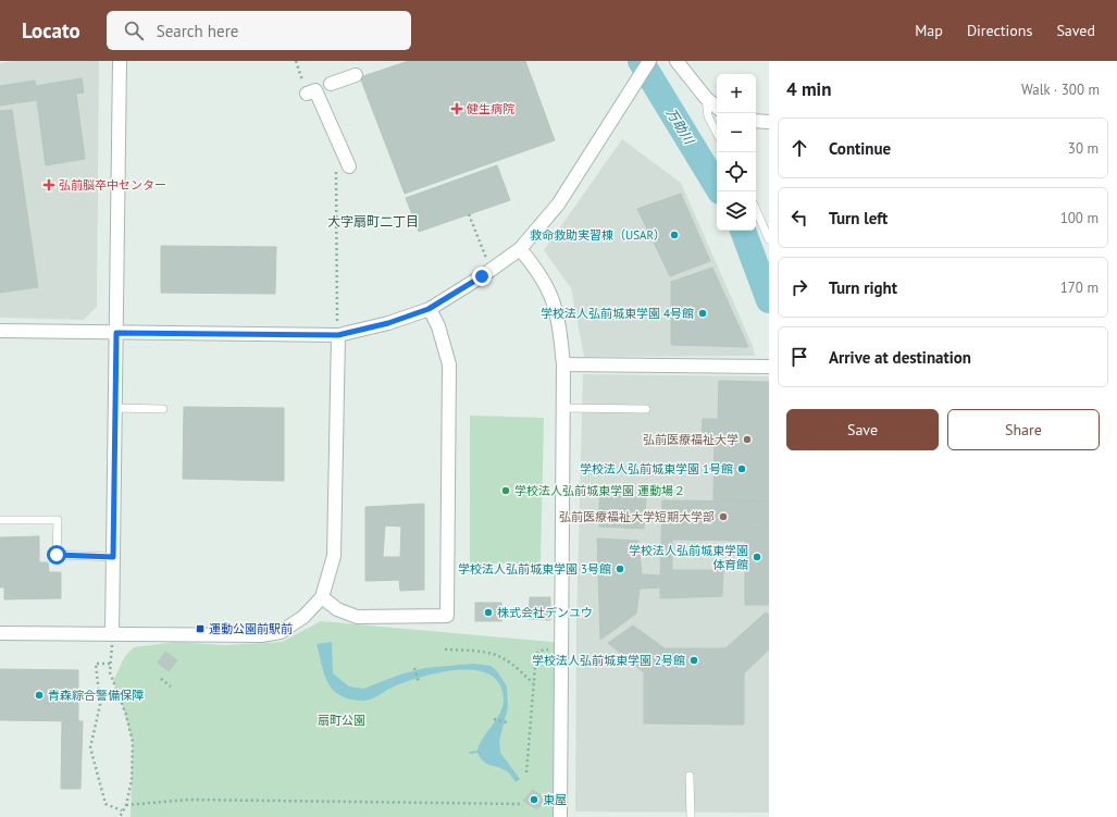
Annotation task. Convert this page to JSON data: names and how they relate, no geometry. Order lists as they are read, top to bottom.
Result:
{
  "districts": ["大字扇町二丁目"],
  "water": ["万助川"],
  "parks": ["扇町公園"],
  "places": {
    "health": ["健生病院", "弘前脳卒中センター"],
    "other": [
      "救命救助実習棟（USAR）",
      "学校法人弘前城東学園 4号館",
      "弘前医療福祉大学",
      "学校法人弘前城東学園 1号館",
      "学校法人弘前城東学園 運動場２",
      "弘前医療福祉大学短期大学部",
      "学校法人弘前城東学園 体育館",
      "学校法人弘前城東学園 3号館",
      "株式会社デンユウ",
      "学校法人弘前城東学園 2号館",
      "青森綜合警備保障",
      "東屋"
    ],
    "transit": ["運動公園前駅前"]
  },
  "page": {
    "header": "Locato",
    "search": "Search here",
    "nav": ["Map", "Directions", "Saved"],
    "heading": ["4 min", "Walk · 300 m"],
    "map_buttons": ["+", "−"],
    "list": [
      ["Continue", "30 m"],
      ["Turn left", "100 m"],
      ["Turn right", "170 m"],
      "Arrive at destination"
    ],
    "buttons": ["Save", "Share"]
  }
}
